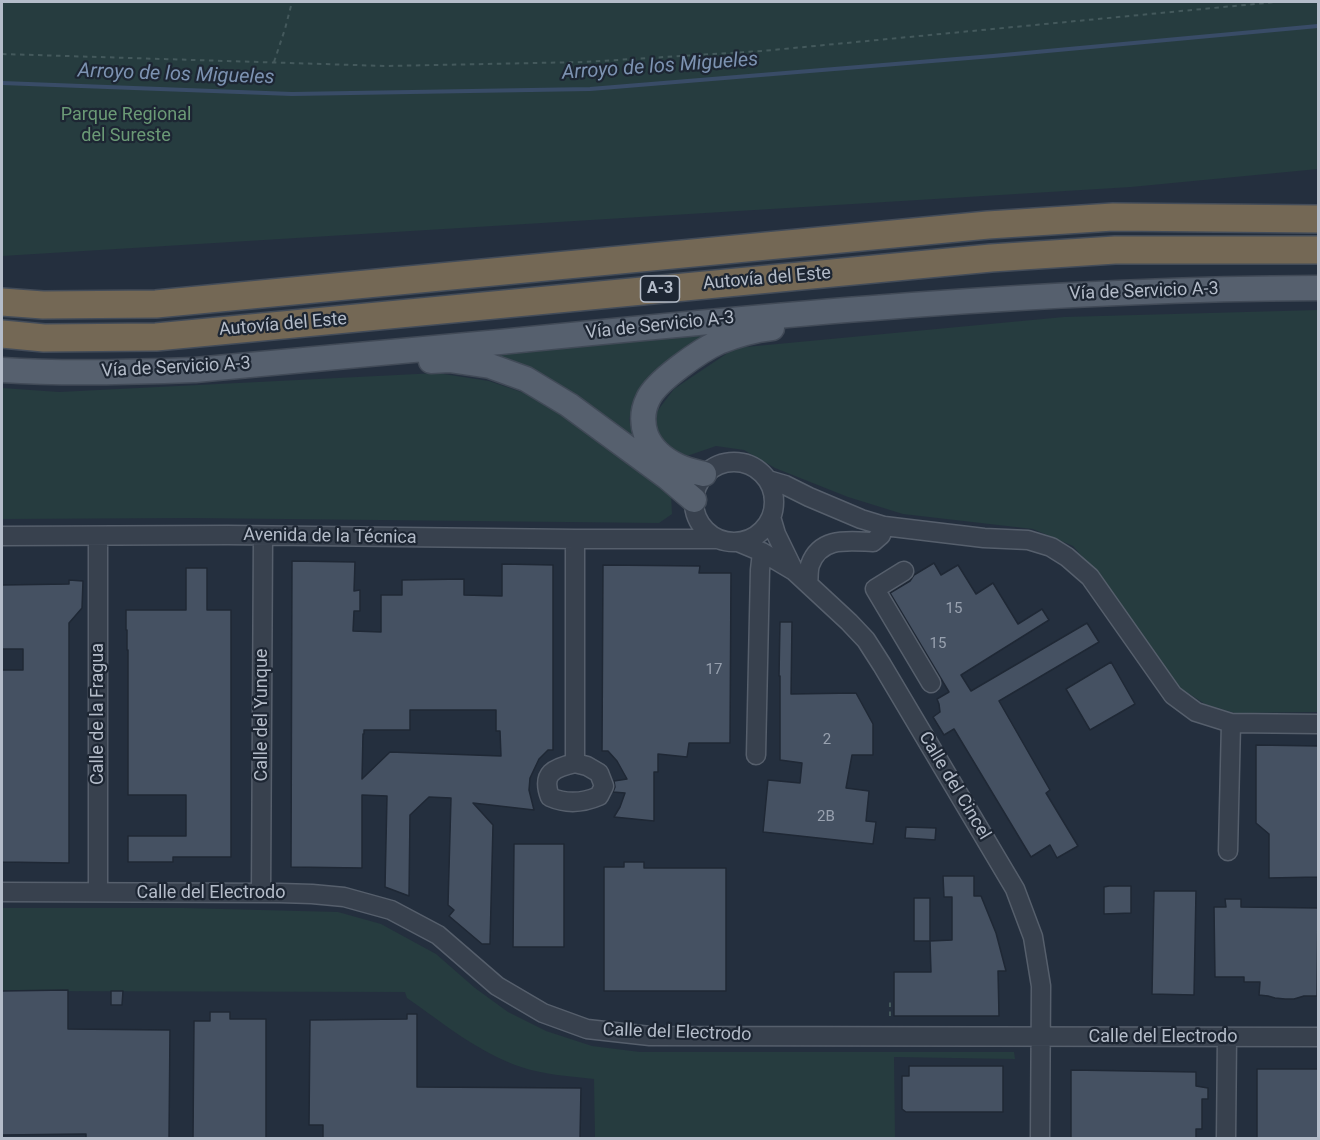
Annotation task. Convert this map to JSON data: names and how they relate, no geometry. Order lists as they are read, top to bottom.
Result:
{
  "streets": {
    "highway": ["Autovía del Este", "A-3"],
    "main road": ["Vía de Servicio A-3"],
    "street": [
      "Avenida de la Técnica",
      "Calle de la Fragua",
      "Calle del Yunque",
      "Calle del Cincel",
      "Calle del Electrodo"
    ]
  },
  "crossings": [
    ["Avenida de la Técnica", "Calle de la Fragua"],
    ["Avenida de la Técnica", "Calle del Yunque"],
    ["Calle de la Fragua", "Calle del Electrodo"],
    ["Calle del Yunque", "Calle del Electrodo"],
    ["Calle del Cincel", "Calle del Electrodo"]
  ],
  "water": ["Arroyo de los Migueles"],
  "parks": ["Parque Regional del Sureste"],
  "house_numbers": [
    "15",
    "15",
    "17",
    "2",
    "2B"
  ]
}
